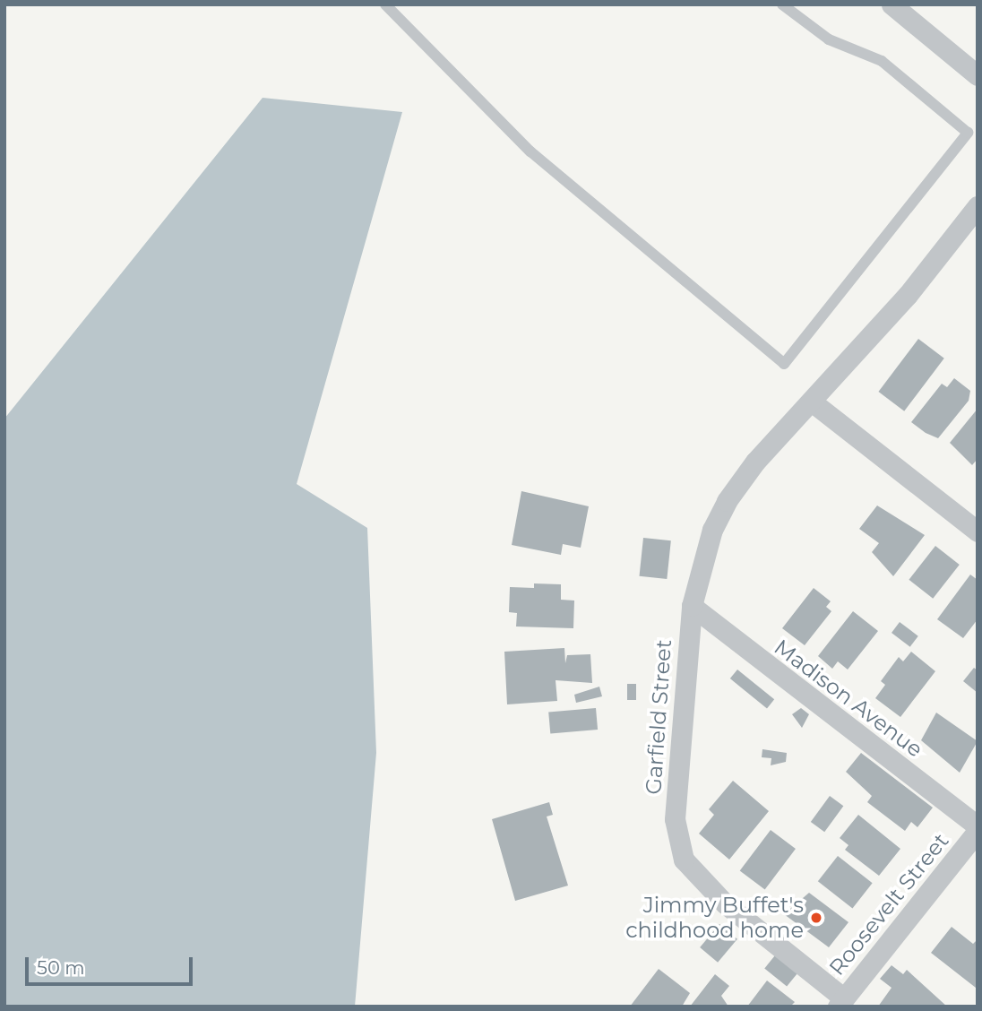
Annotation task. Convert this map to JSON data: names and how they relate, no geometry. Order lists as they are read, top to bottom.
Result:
{
  "streets": {
    "street": ["Madison Avenue", "Garfield Street", "Roosevelt Street"]
  },
  "crossings": [
    ["Madison Avenue", "Garfield Street"],
    ["Madison Avenue", "Roosevelt Street"],
    ["Garfield Street", "Roosevelt Street"]
  ],
  "places": ["Jimmy Buffet's childhood home"],
  "scale_bar": "50 m"
}
